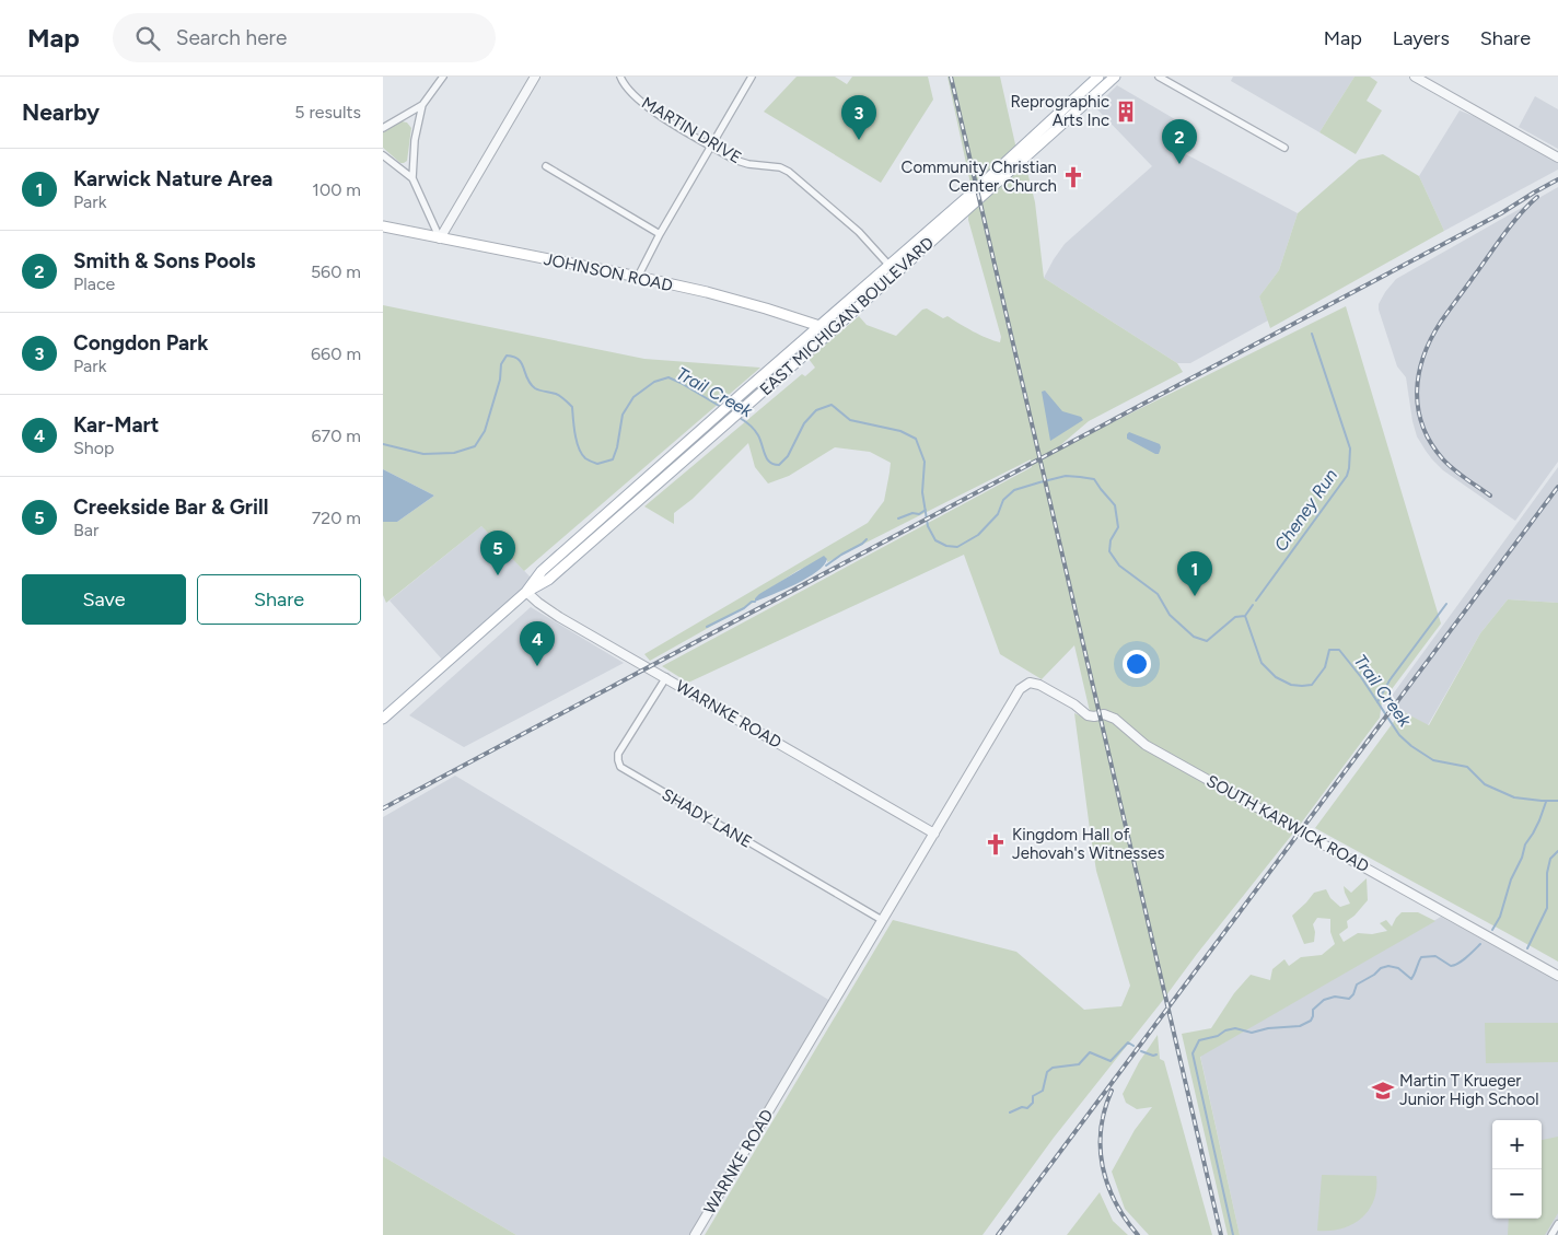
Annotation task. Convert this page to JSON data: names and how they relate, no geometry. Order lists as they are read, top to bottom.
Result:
{
  "streets": {
    "main road": ["JOHNSON ROAD", "EAST MICHIGAN BOULEVARD"],
    "street": [
      "MARTIN DRIVE",
      "WARNKE ROAD",
      "SHADY LANE",
      "SOUTH KARWICK ROAD"
    ]
  },
  "crossings": [
    ["MARTIN DRIVE", "EAST MICHIGAN BOULEVARD"],
    ["JOHNSON ROAD", "EAST MICHIGAN BOULEVARD"],
    ["EAST MICHIGAN BOULEVARD", "WARNKE ROAD"],
    ["WARNKE ROAD", "SHADY LANE"],
    ["WARNKE ROAD", "SOUTH KARWICK ROAD"]
  ],
  "water": ["Trail Creek", "Cheney Run"],
  "places": {
    "building": ["Reprographic Arts Inc"],
    "church": ["Community Christian Center Church", "Kingdom Hall of Jehovah's Witnesses"],
    "school or university": ["Martin T Krueger Junior High School"]
  },
  "page": {
    "header": "Map",
    "search": "Search here",
    "nav": ["Map", "Layers", "Share"],
    "heading": ["Nearby", "5 results"],
    "pins": [
      "3",
      "2",
      "5",
      "1",
      "4"
    ],
    "list": [
      {
        "mark": "1",
        "name": "Karwick Nature Area",
        "note": "Park",
        "value": "100 m"
      },
      {
        "mark": "2",
        "name": "Smith & Sons Pools",
        "note": "Place",
        "value": "560 m"
      },
      {
        "mark": "3",
        "name": "Congdon Park",
        "note": "Park",
        "value": "660 m"
      },
      {
        "mark": "4",
        "name": "Kar-Mart",
        "note": "Shop",
        "value": "670 m"
      },
      {
        "mark": "5",
        "name": "Creekside Bar & Grill",
        "note": "Bar",
        "value": "720 m"
      }
    ],
    "buttons": ["Save", "Share"],
    "map_buttons": ["+", "−"]
  }
}
